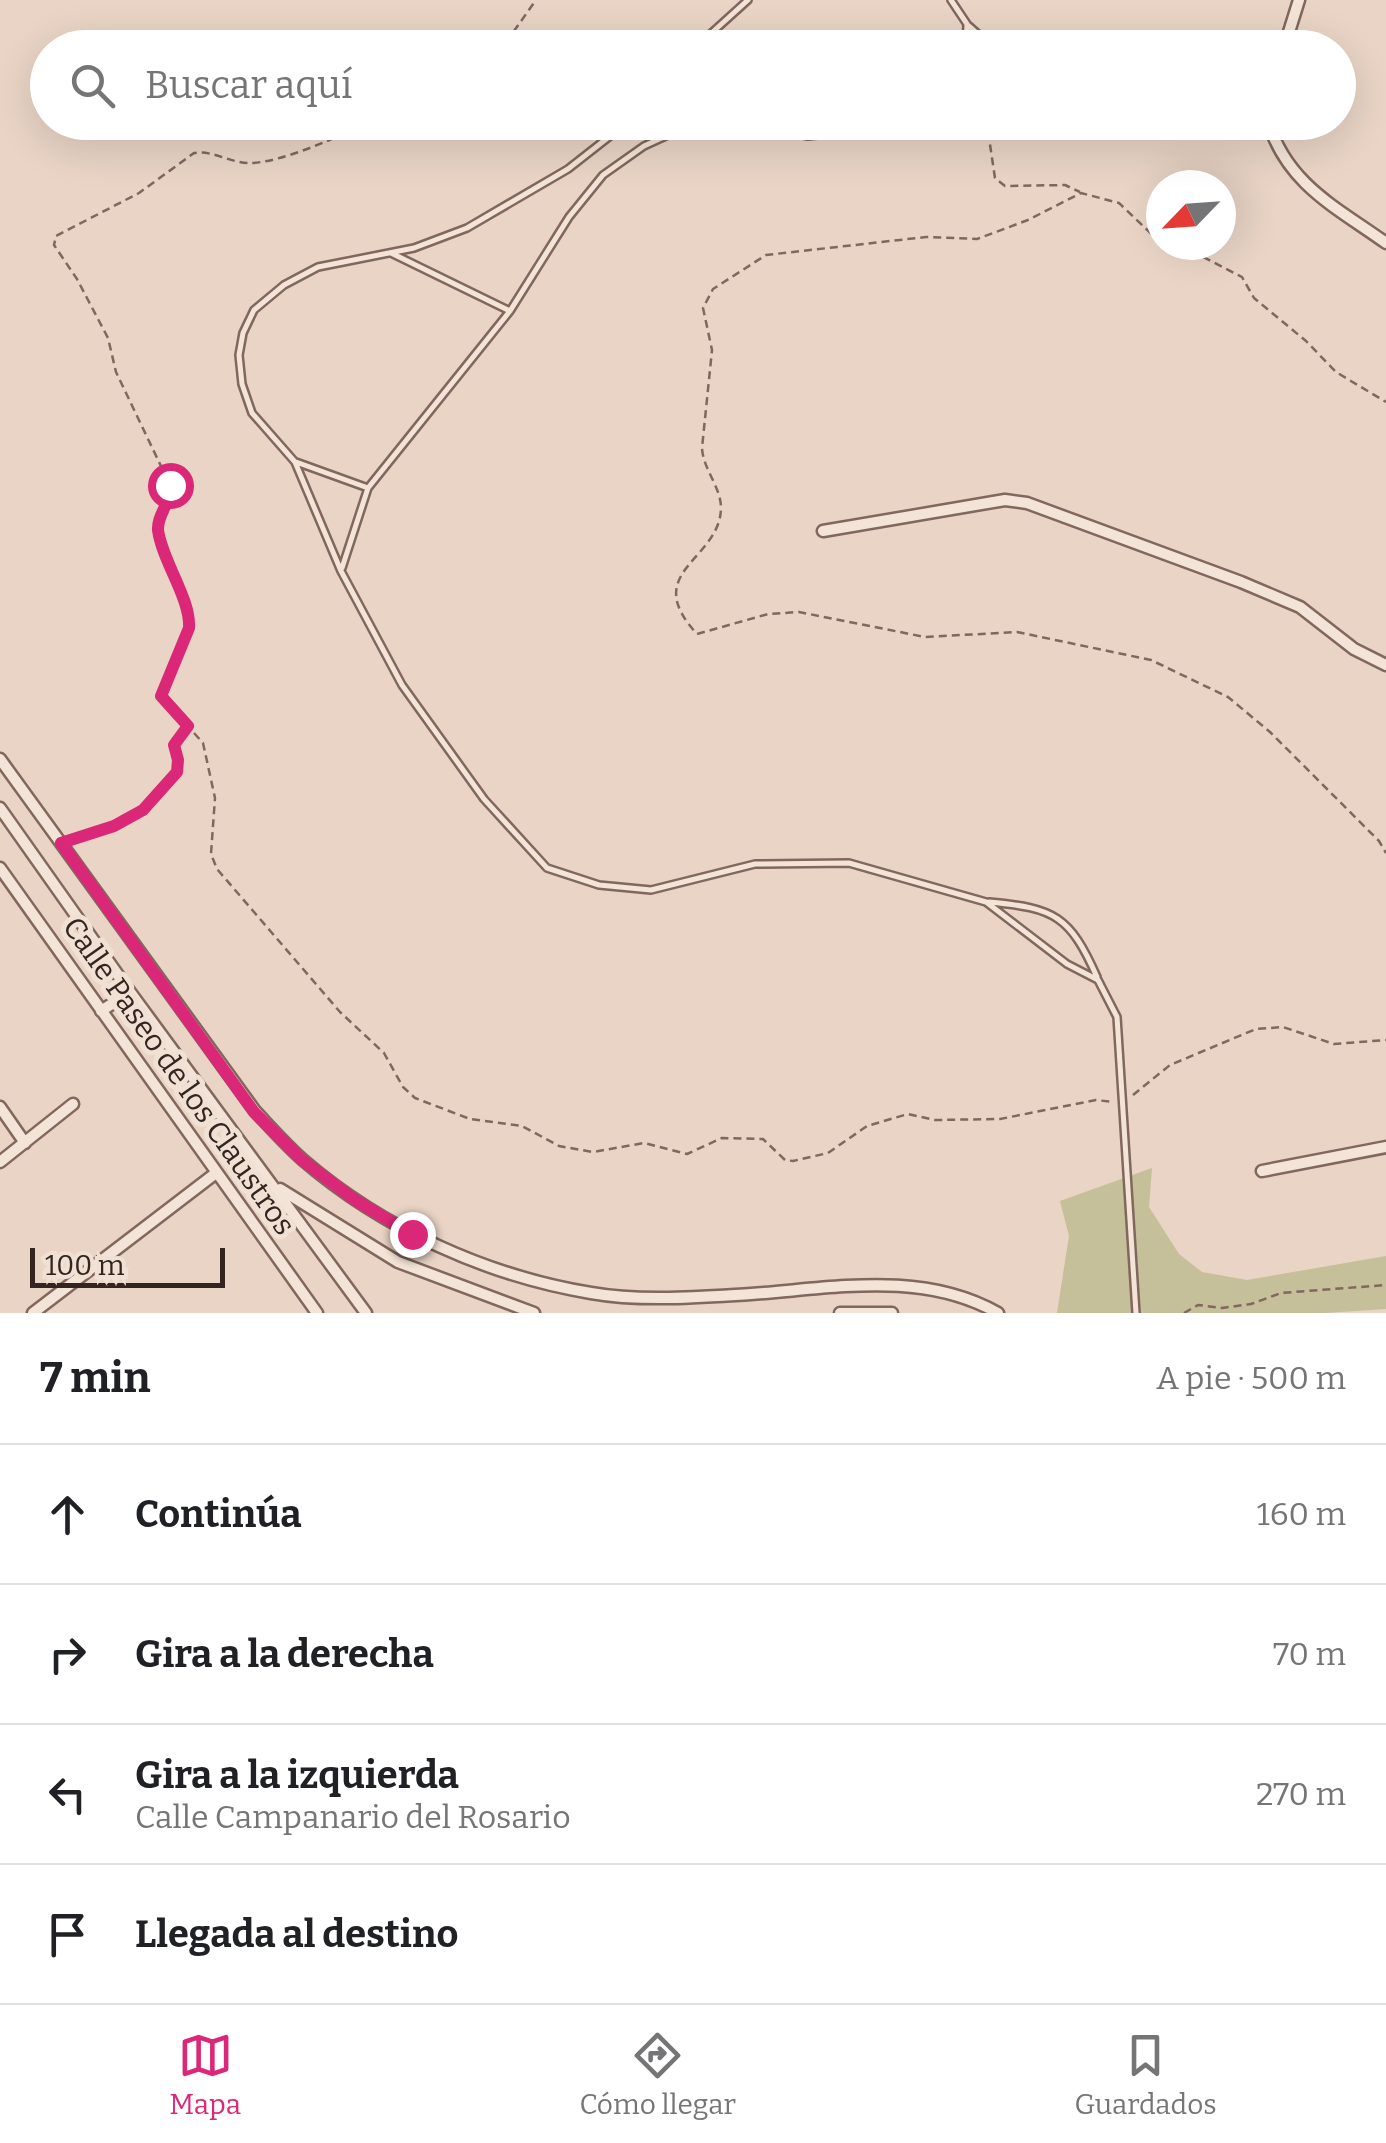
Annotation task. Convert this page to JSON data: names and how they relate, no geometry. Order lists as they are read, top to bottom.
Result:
{
  "streets": {
    "street": ["Calle Paseo de los Claustros"]
  },
  "scale_bar": "100 m",
  "north": "bottom left",
  "page": {
    "search": "Buscar aquí",
    "scale": "100 m",
    "heading": ["7 min", "A pie · 500 m"],
    "list": [
      ["Continúa", "160 m"],
      ["Gira a la derecha", "70 m"],
      ["Gira a la izquierda", "Calle Campanario del Rosario", "270 m"],
      "Llegada al destino"
    ],
    "nav": ["Mapa", "Cómo llegar", "Guardados"]
  }
}
